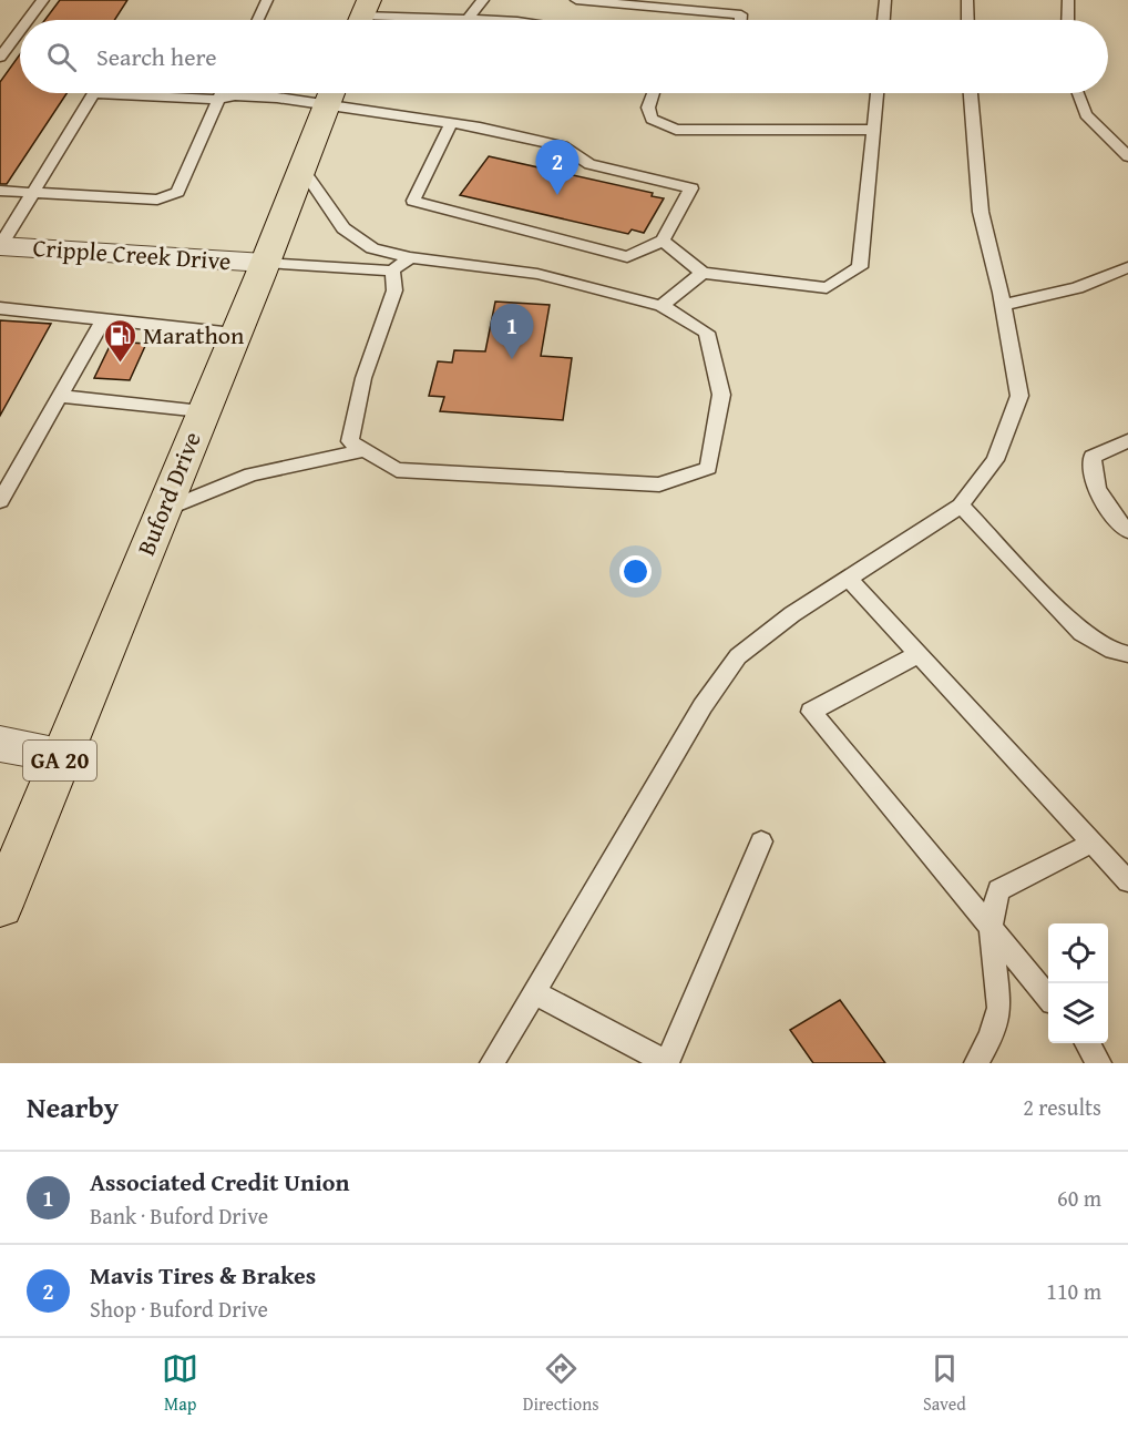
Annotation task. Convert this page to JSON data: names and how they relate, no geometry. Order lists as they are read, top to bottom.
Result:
{
  "streets": {
    "highway": ["Buford Drive", "GA 20"],
    "street": ["Cripple Creek Drive"]
  },
  "crossings": [
    ["Cripple Creek Drive", "Buford Drive"]
  ],
  "places": {
    "fuel station": ["Marathon"]
  },
  "page": {
    "search": "Search here",
    "pins": ["2", "1"],
    "heading": ["Nearby", "2 results"],
    "list": [
      {
        "mark": "1",
        "name": "Associated Credit Union",
        "note": "Bank · Buford Drive",
        "value": "60 m"
      },
      {
        "mark": "2",
        "name": "Mavis Tires & Brakes",
        "note": "Shop · Buford Drive",
        "value": "110 m"
      }
    ],
    "nav": ["Map", "Directions", "Saved"]
  }
}
